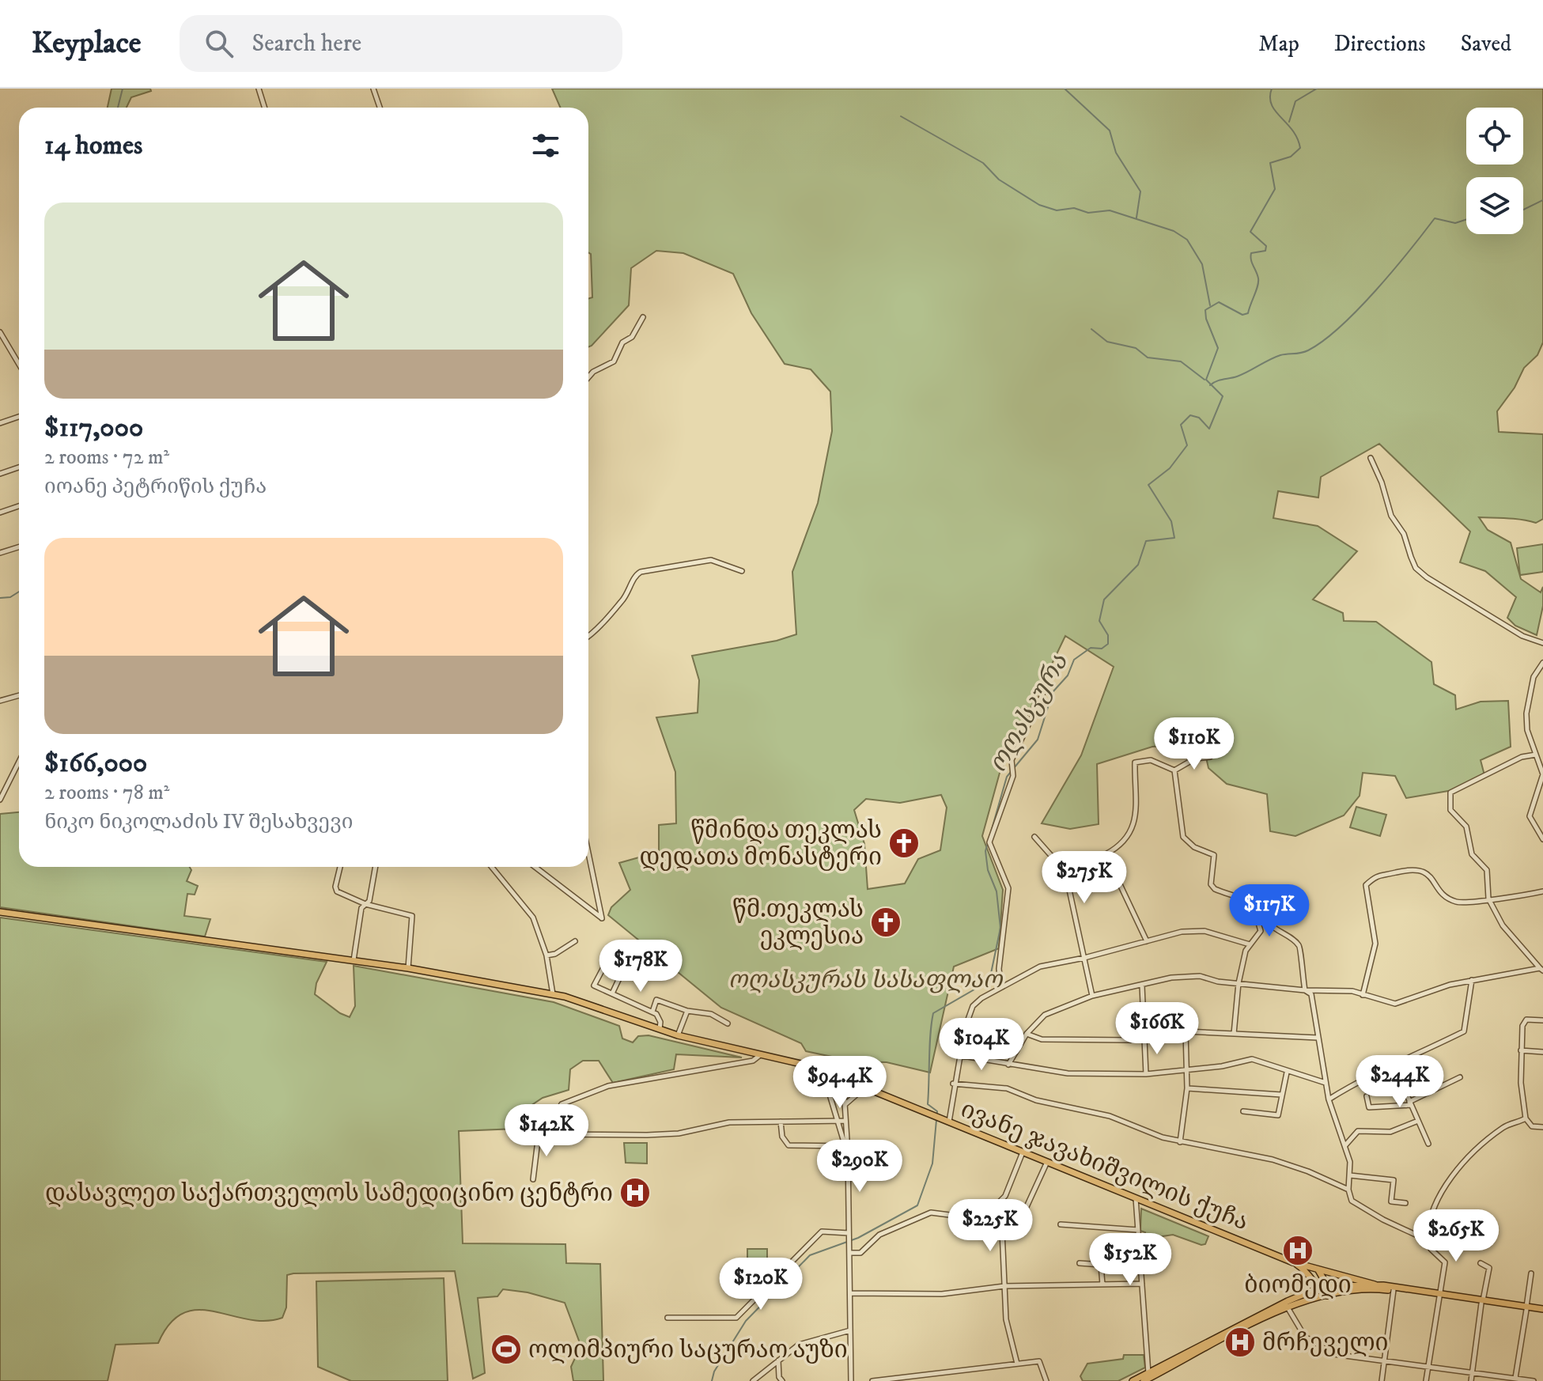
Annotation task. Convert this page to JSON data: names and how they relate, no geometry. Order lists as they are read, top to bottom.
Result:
{
  "streets": {
    "main road": ["ივანე ჯავახიშვილის ქუჩა"]
  },
  "water": ["ოღასკურა"],
  "parks": ["ოღასკურას სასაფლაო"],
  "places": {
    "church": ["წმინდა თეკლას დედათა მონასტერი", "წმ.თეკლას ეკლესია"],
    "hospital": ["დასავლეთ საქართველოს სამედიცინო ცენტრი", "ბიომედი", "მრჩეველი"],
    "sports": ["ოლიმპიური საცურაო აუზი"]
  },
  "page": {
    "header": "Keyplace",
    "search": "Search here",
    "nav": ["Map", "Directions", "Saved"],
    "heading": "14 homes",
    "list": [
      {
        "name": "$117,000",
        "note": "2 rooms · 72 m² · იოანე პეტრიწის ქუჩა"
      },
      {
        "name": "$166,000",
        "note": "2 rooms · 78 m² · ნიკო ნიკოლაძის IV შესახვევი"
      }
    ],
    "price": [
      "$110K",
      "$275K",
      "$117K",
      "$178K",
      "$166K",
      "$104K",
      "$244K",
      "$94.4K",
      "$142K",
      "$290K",
      "$225K",
      "$265K",
      "$152K",
      "$120K"
    ]
  }
}
